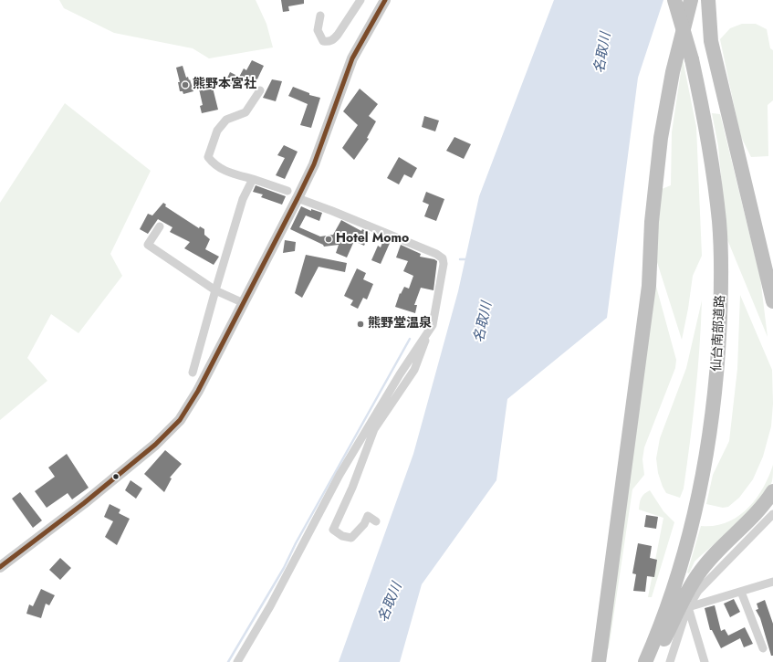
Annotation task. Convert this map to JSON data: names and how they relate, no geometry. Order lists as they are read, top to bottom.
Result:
{
  "streets": {
    "highway": ["仙台南部道路"]
  },
  "water": ["名取川"],
  "places": ["熊野本宮社", "Hotel Momo", "熊野堂温泉"]
}
